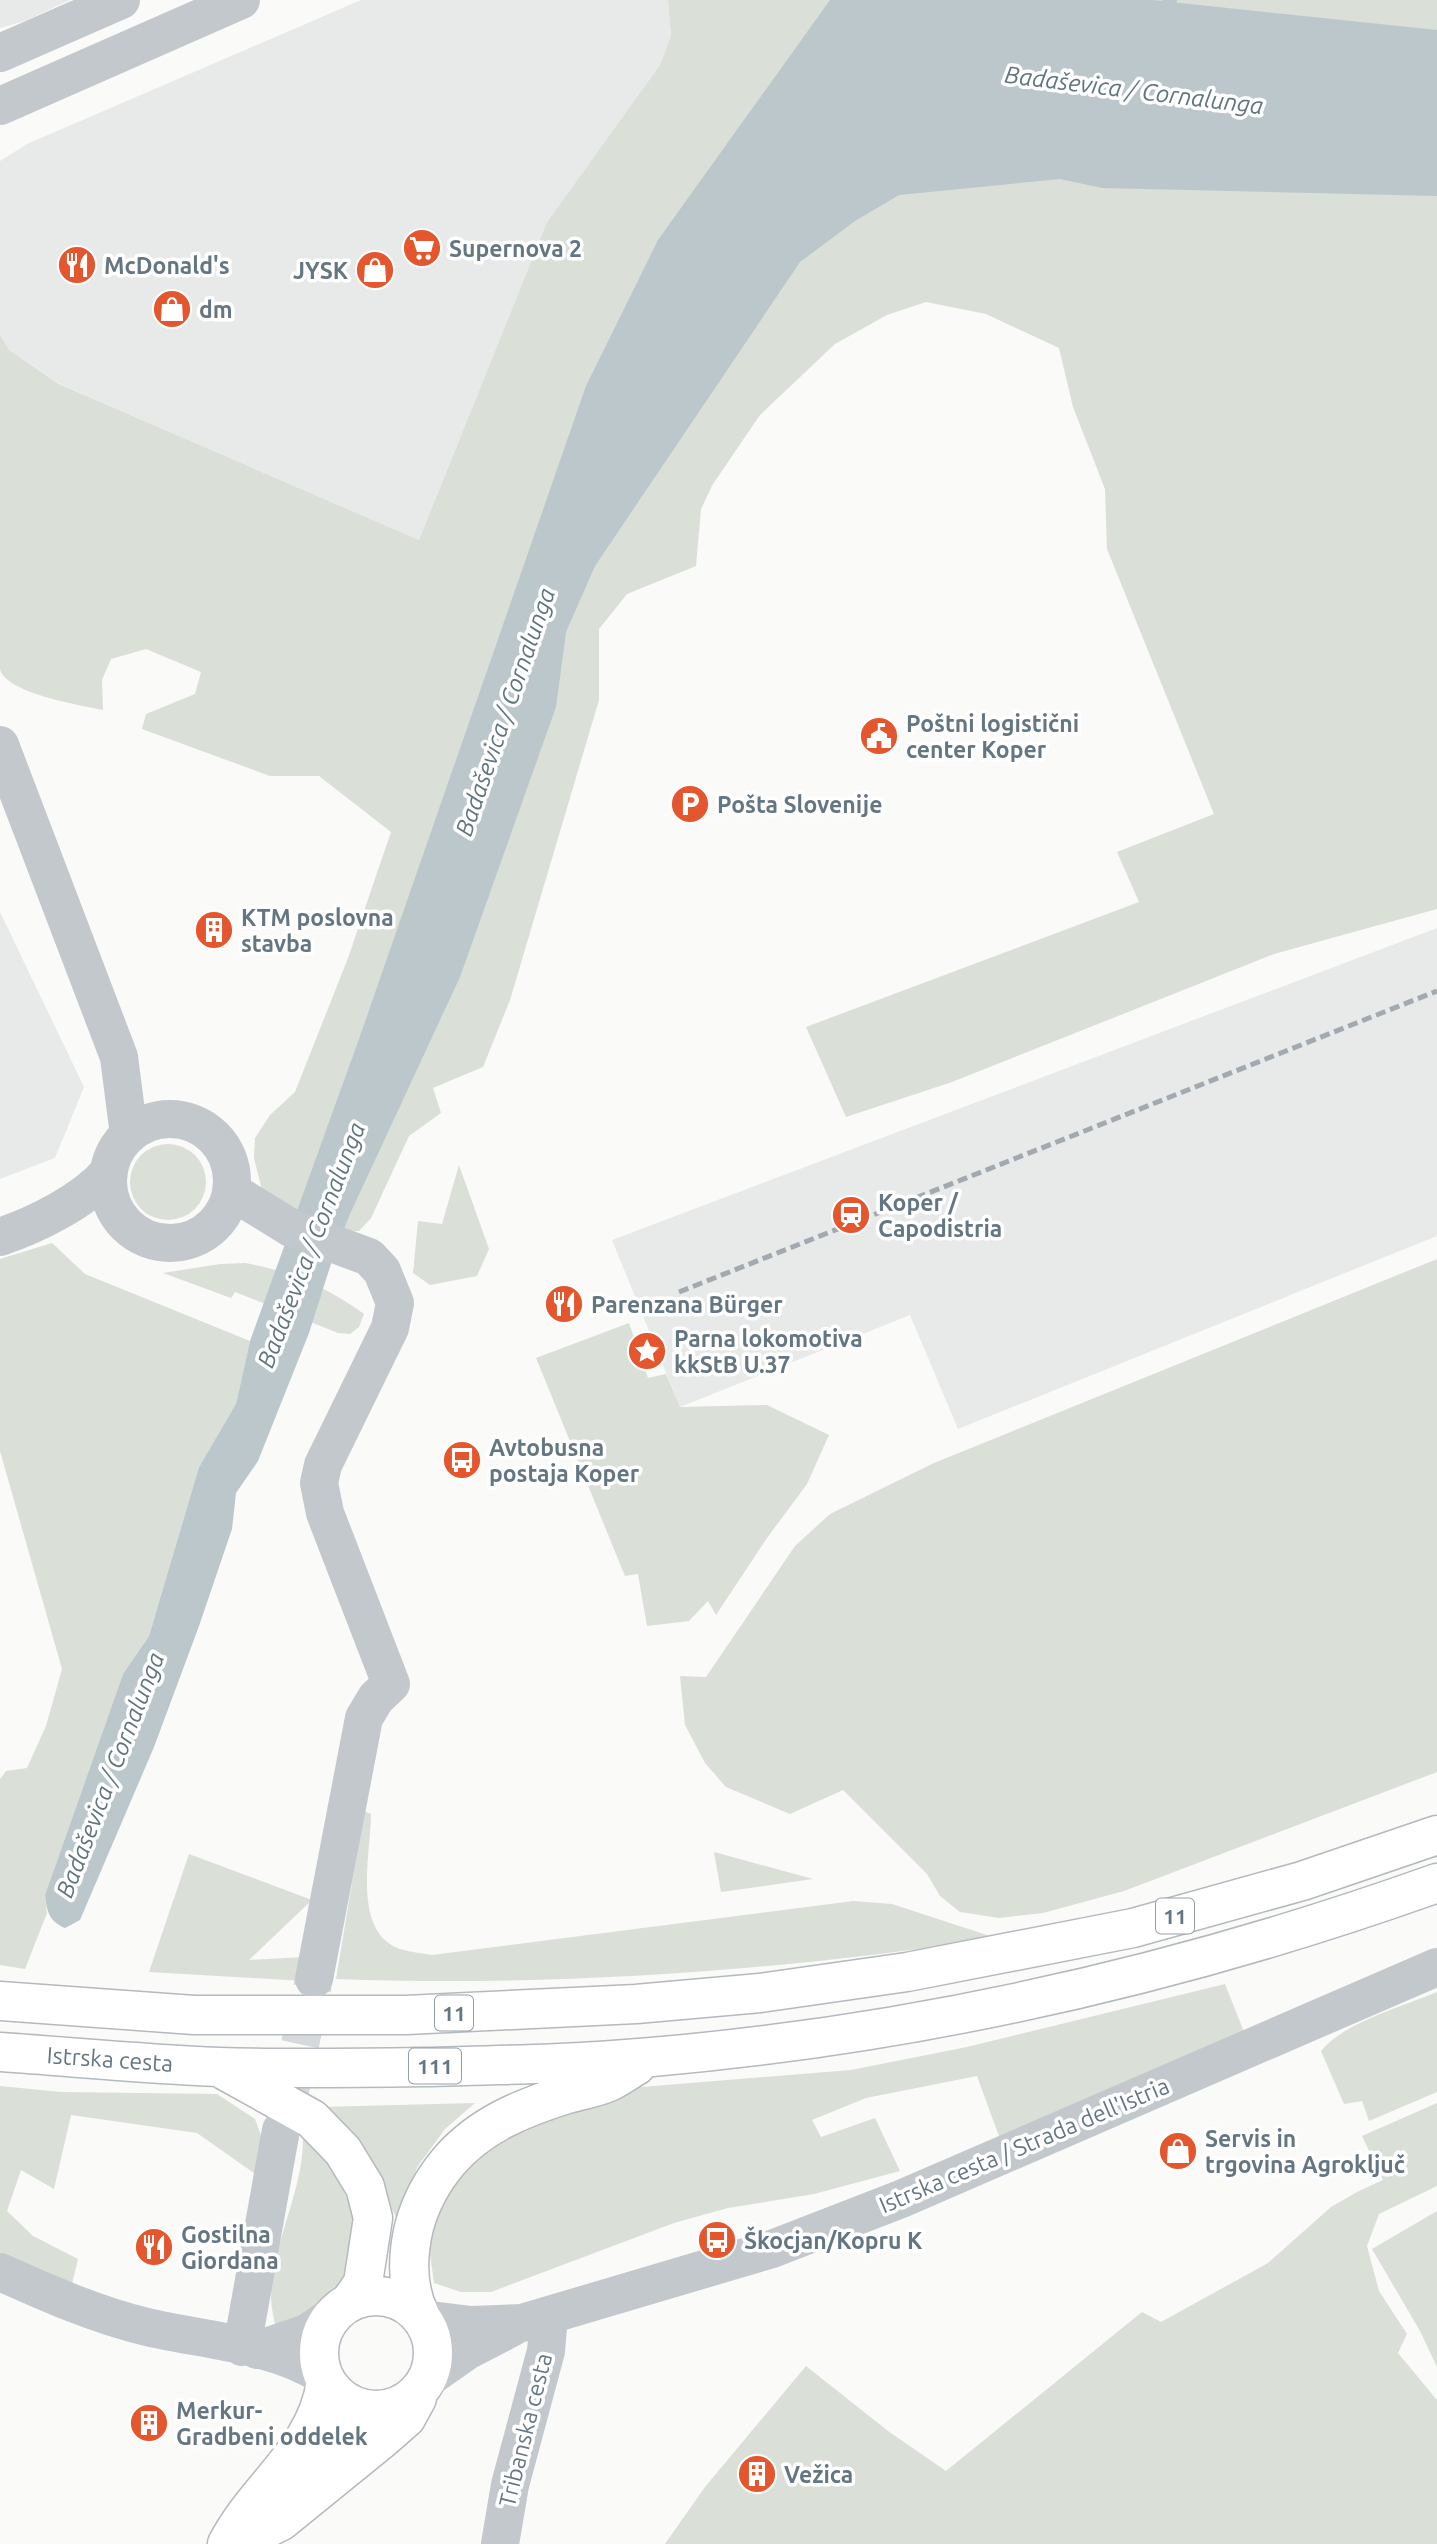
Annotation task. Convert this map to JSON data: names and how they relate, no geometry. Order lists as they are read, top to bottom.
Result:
{
  "streets": {
    "main road": ["11", "Istrska cesta", "111"],
    "street": ["Istrska cesta / Strada dell'Istria", "Tribanska cesta"]
  },
  "crossings": [
    ["11", "111"],
    ["Istrska cesta", "111"],
    ["Istrska cesta / Strada dell'Istria", "Tribanska cesta"]
  ],
  "water": ["Badaševica / Cornalunga"],
  "places": {
    "supermarket": ["Supernova 2"],
    "restaurant": ["McDonald's", "Parenzana Bürger", "Gostilna Giordana"],
    "shop": ["JYSK", "dm", "Servis in trgovina Agroključ"],
    "public building": ["Poštni logistični center Koper"],
    "parking": ["Pošta Slovenije"],
    "building": ["KTM poslovna stavba", "Merkur- Gradbeni oddelek", "Vežica"],
    "station": ["Koper / Capodistria"],
    "place": ["Parna lokomotiva kkStB U.37"],
    "bus stop": ["Avtobusna postaja Koper", "Škocjan/Kopru K"]
  }
}
